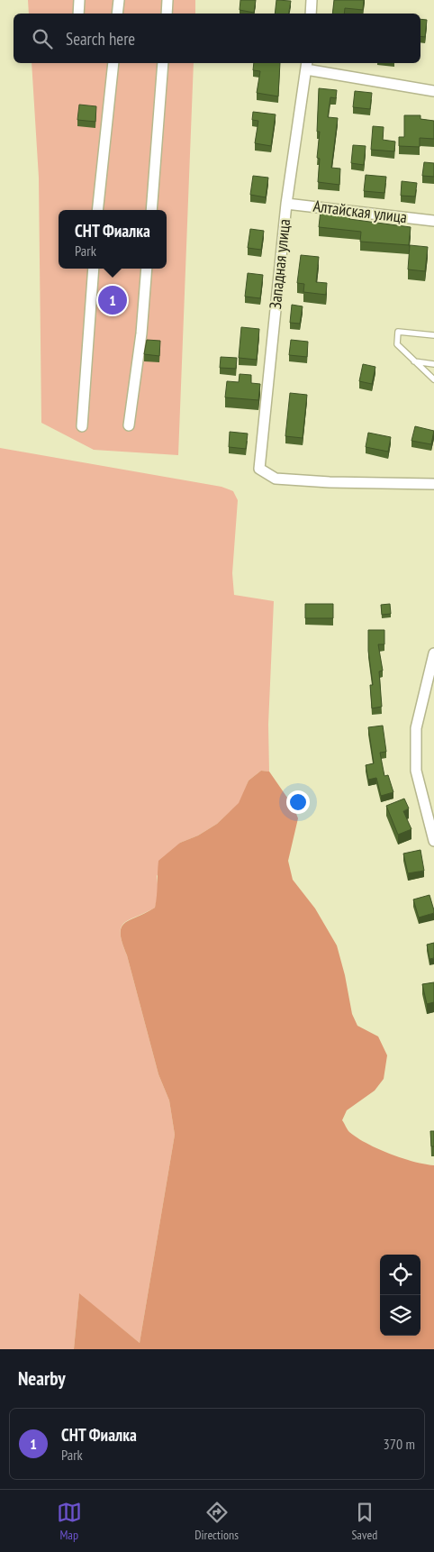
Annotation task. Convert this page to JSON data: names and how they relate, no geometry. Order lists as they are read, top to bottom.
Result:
{
  "streets": {
    "street": ["Алтайская улица", "Западная улица"]
  },
  "crossings": [
    ["Алтайская улица", "Западная улица"]
  ],
  "page": {
    "search": "Search here",
    "popup": ["СНТ Фиалка", "Park"],
    "pins": "1",
    "heading": "Nearby",
    "list": [
      {
        "mark": "1",
        "name": "СНТ Фиалка",
        "note": "Park",
        "value": "370 m"
      }
    ],
    "nav": ["Map", "Directions", "Saved"]
  }
}
